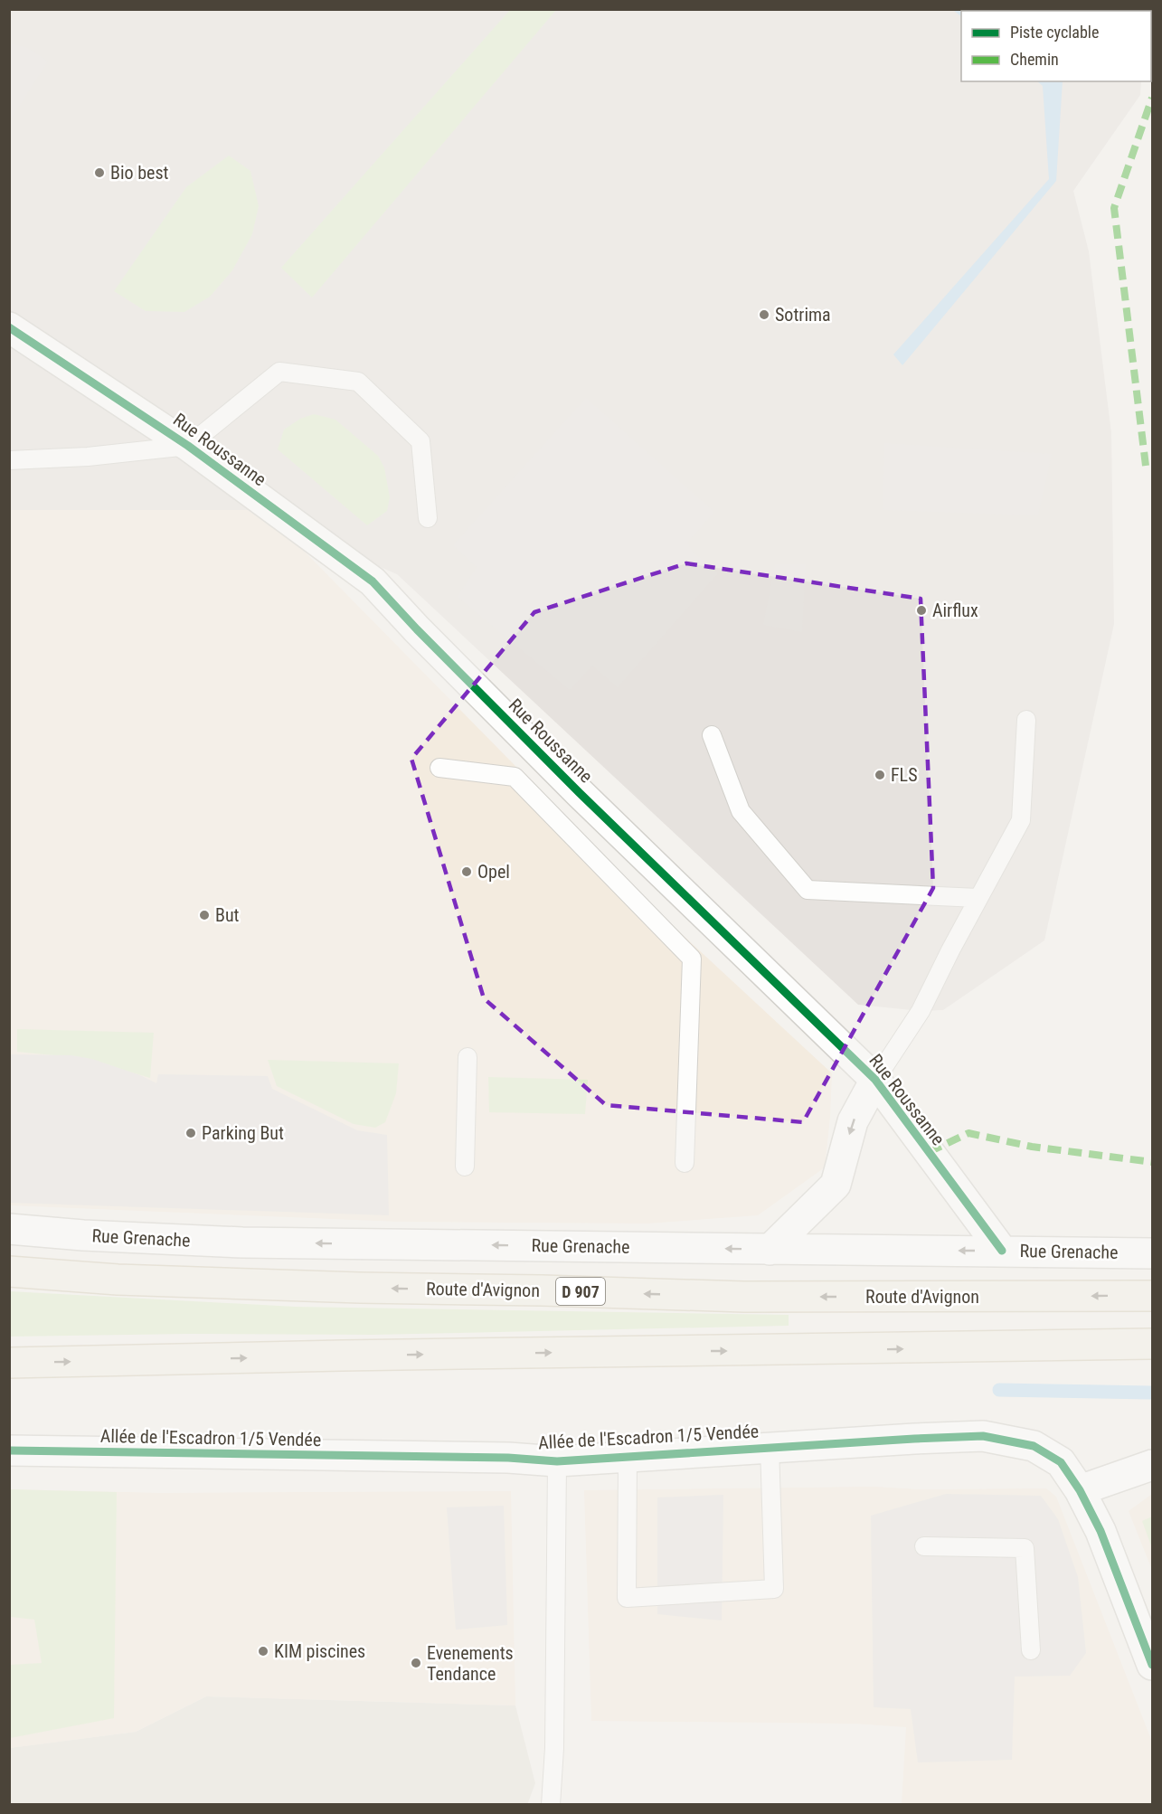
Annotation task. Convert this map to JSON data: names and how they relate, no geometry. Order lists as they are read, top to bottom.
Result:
{
  "streets": {
    "main road": ["Route d'Avignon", "D 907"],
    "street": ["Rue Roussanne", "Rue Grenache", "Allée de l'Escadron 1/5 Vendée"]
  },
  "crossings": [
    ["Rue Roussanne", "Rue Grenache"]
  ],
  "one_way": ["Rue Grenache"],
  "places": [
    "Bio best",
    "Sotrima",
    "Airflux",
    "FLS",
    "Opel",
    "But",
    "Parking But",
    "KIM piscines",
    "Evenements Tendance"
  ],
  "legend": ["Piste cyclable", "Chemin"]
}
